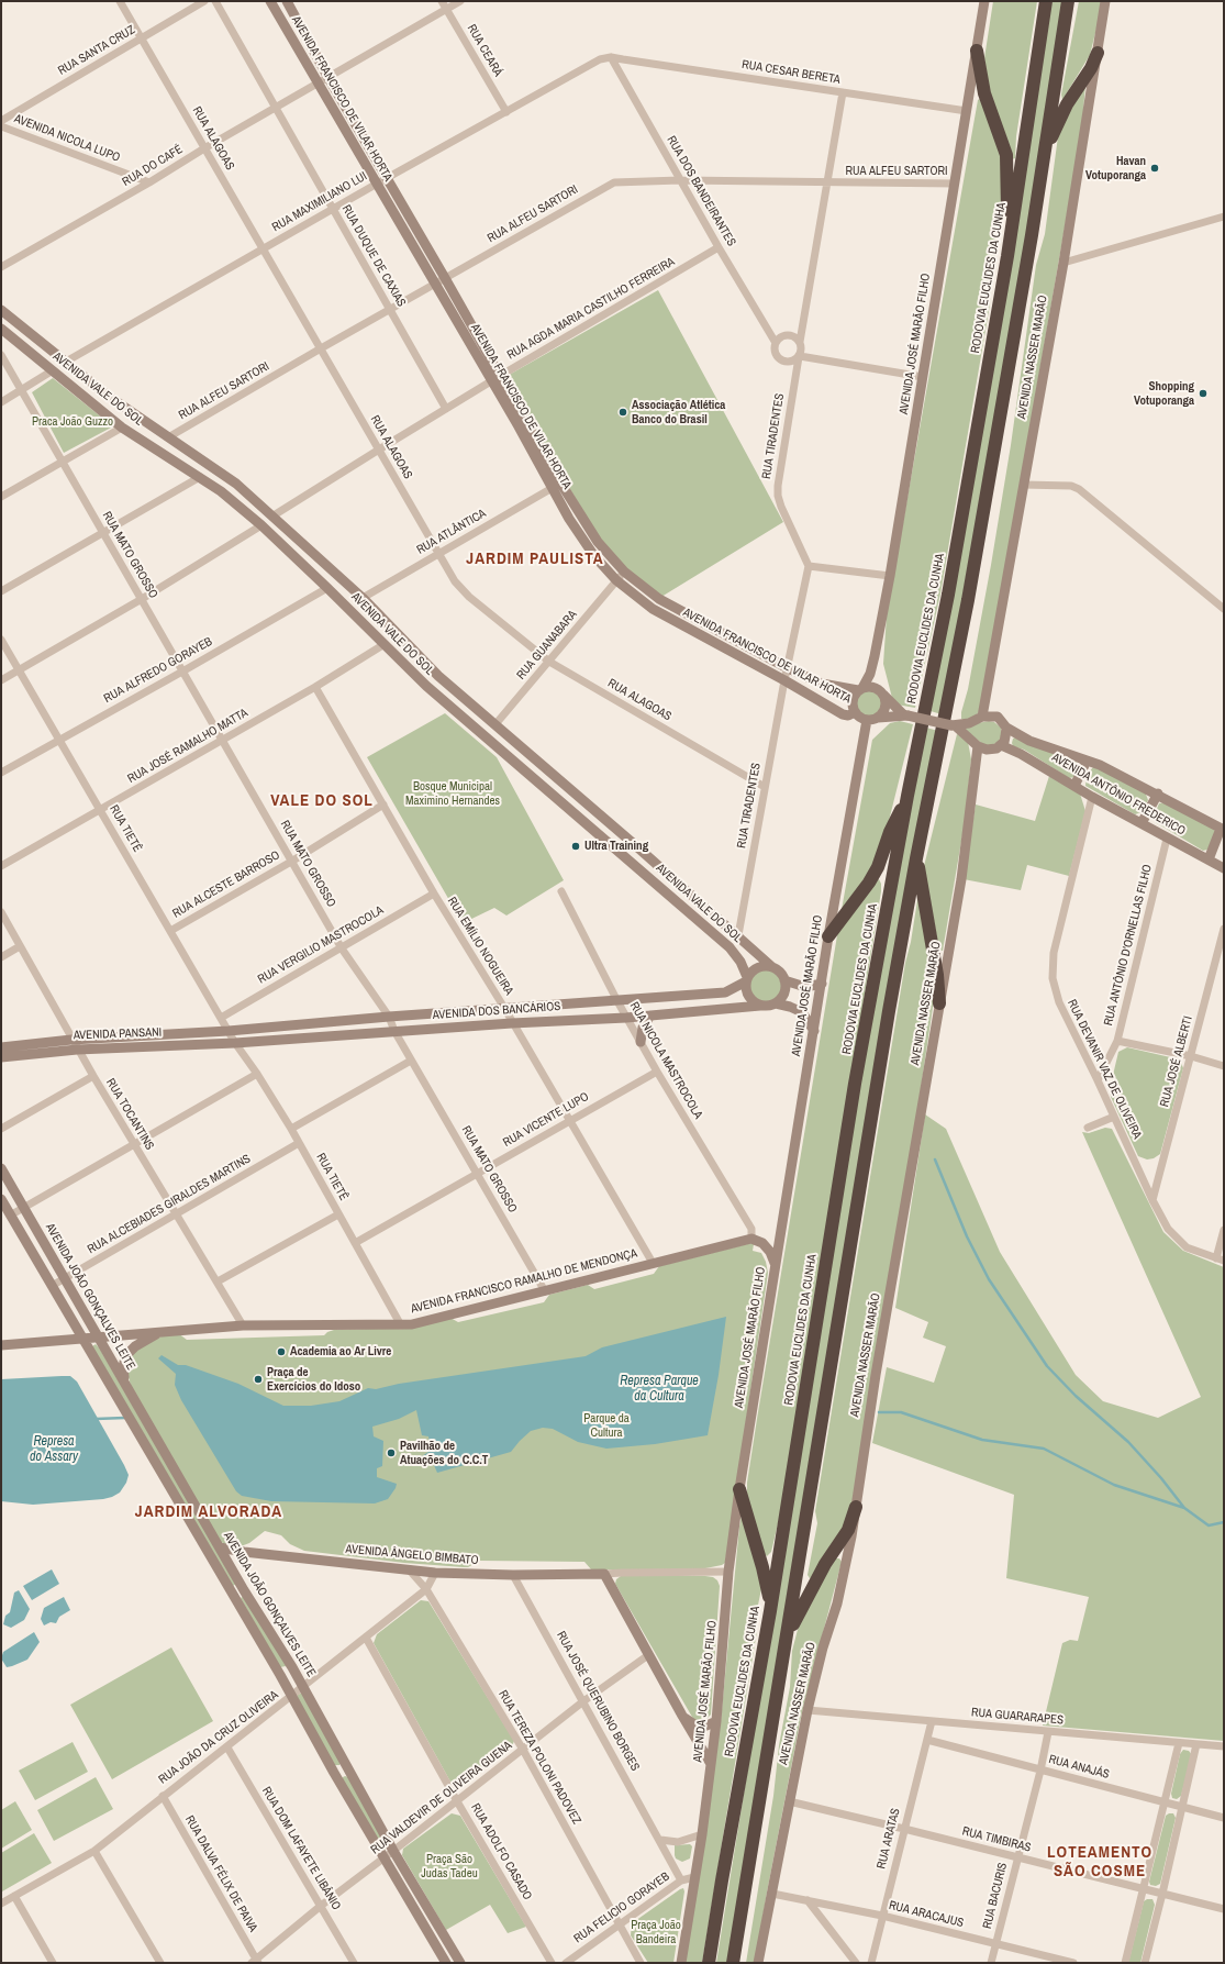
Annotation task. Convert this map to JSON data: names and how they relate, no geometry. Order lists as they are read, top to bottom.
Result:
{
  "streets": {
    "highway": ["RODOVIA EUCLIDES DA CUNHA"],
    "main road": [
      "AVENIDA FRANCISCO DE VILAR HORTA",
      "AVENIDA JOSÉ MARÃO FILHO",
      "AVENIDA NASSER MARÃO",
      "AVENIDA VALE DO SOL",
      "AVENIDA ANTÔNIO FREDERICO",
      "AVENIDA DOS BANCÁRIOS",
      "AVENIDA PANSANI",
      "AVENIDA FRANCISCO RAMALHO DE MENDONÇA",
      "AVENIDA JOÃO GONÇALVES LEITE",
      "AVENIDA ÂNGELO BIMBATO"
    ],
    "street": [
      "RUA SANTA CRUZ",
      "RUA CEARÁ",
      "RUA CESAR BERETA",
      "AVENIDA NICOLA LUPO",
      "RUA ALAGOAS",
      "RUA DO CAFÉ",
      "RUA ALFEU SARTORI",
      "RUA DOS BANDEIRANTES",
      "RUA MAXIMILIANO LUI",
      "RUA DUQUE DE CAXIAS",
      "RUA AGDA MARIA CASTILHO FERREIRA",
      "RUA TIRADENTES",
      "RUA ATLÂNTICA",
      "RUA MATO GROSSO",
      "RUA GUANABARA",
      "RUA ALFREDO GORAYEB",
      "RUA JOSÉ RAMALHO MATTA",
      "RUA TIETÊ",
      "RUA ALCESTE BARROSO",
      "RUA VERGILIO MASTROCOLA",
      "RUA ANTÔNIO D'ORNELLAS FILHO",
      "RUA EMÍLIO NOGUEIRA",
      "RUA NICOLA MASTROCOLA",
      "RUA JOSÉ ALBERTI",
      "RUA DEVANIR VAZ DE OLIVEIRA",
      "RUA TOCANTINS",
      "RUA VICENTE LUPO",
      "RUA ALCEBIADES GIRALDES MARTINS",
      "RUA JOSÉ QUERUBINO BORGES",
      "RUA GUARARAPES",
      "RUA JOÃO DA CRUZ OLIVEIRA",
      "RUA TEREZA POLONI PADOVEZ",
      "RUA ANAJÁS",
      "RUA VALDEVIR DE OLIVEIRA GUENA",
      "RUA ARATAS",
      "RUA TIMBIRAS",
      "RUA DOM LAFAYETE LIBÂNIO",
      "RUA ADOLFO CASADO",
      "RUA DALVA FÉLIX DE PAIVA",
      "RUA BACURIS",
      "RUA FELICIO GORAYEB",
      "RUA ARACAJUS"
    ]
  },
  "crossings": [
    ["RUA SANTA CRUZ", "RUA ALAGOAS"],
    ["RUA CEARÁ", "RUA MAXIMILIANO LUI"],
    ["RUA CESAR BERETA", "RUA DOS BANDEIRANTES"],
    ["RUA CESAR BERETA", "RUA MAXIMILIANO LUI"],
    ["RUA CESAR BERETA", "AVENIDA JOSÉ MARÃO FILHO"],
    ["AVENIDA FRANCISCO DE VILAR HORTA", "RUA DO CAFÉ"],
    ["AVENIDA FRANCISCO DE VILAR HORTA", "RUA ALFEU SARTORI"],
    ["AVENIDA FRANCISCO DE VILAR HORTA", "RUA MAXIMILIANO LUI"],
    ["AVENIDA FRANCISCO DE VILAR HORTA", "RUA AGDA MARIA CASTILHO FERREIRA"],
    ["AVENIDA FRANCISCO DE VILAR HORTA", "AVENIDA JOSÉ MARÃO FILHO"],
    ["AVENIDA FRANCISCO DE VILAR HORTA", "RUA TIRADENTES"],
    ["AVENIDA FRANCISCO DE VILAR HORTA", "RUA ATLÂNTICA"],
    ["AVENIDA FRANCISCO DE VILAR HORTA", "RUA GUANABARA"],
    ["AVENIDA NICOLA LUPO", "RUA DO CAFÉ"],
    ["RUA ALAGOAS", "RUA DO CAFÉ"],
    ["RUA ALAGOAS", "RUA ALFEU SARTORI"],
    ["RUA ALAGOAS", "RUA MAXIMILIANO LUI"],
    ["RUA ALAGOAS", "RUA AGDA MARIA CASTILHO FERREIRA"],
    ["RUA ALAGOAS", "RUA TIRADENTES"],
    ["RUA ALAGOAS", "RUA ATLÂNTICA"],
    ["RUA ALAGOAS", "RUA GUANABARA"],
    ["RUA DO CAFÉ", "RUA DUQUE DE CAXIAS"],
    ["RUA ALFEU SARTORI", "RUA DOS BANDEIRANTES"],
    ["RUA ALFEU SARTORI", "RUA DUQUE DE CAXIAS"],
    ["RUA ALFEU SARTORI", "AVENIDA JOSÉ MARÃO FILHO"],
    ["RUA ALFEU SARTORI", "AVENIDA VALE DO SOL"],
    ["RUA DOS BANDEIRANTES", "RUA MAXIMILIANO LUI"],
    ["RUA DOS BANDEIRANTES", "RUA AGDA MARIA CASTILHO FERREIRA"],
    ["RUA DOS BANDEIRANTES", "RUA TIRADENTES"],
    ["RUA MAXIMILIANO LUI", "RUA DUQUE DE CAXIAS"],
    ["RUA MAXIMILIANO LUI", "AVENIDA VALE DO SOL"],
    ["RUA DUQUE DE CAXIAS", "RUA AGDA MARIA CASTILHO FERREIRA"],
    ["RUA AGDA MARIA CASTILHO FERREIRA", "AVENIDA VALE DO SOL"],
    ["AVENIDA JOSÉ MARÃO FILHO", "AVENIDA ÂNGELO BIMBATO"],
    ["AVENIDA JOSÉ MARÃO FILHO", "RUA FELICIO GORAYEB"],
    ["AVENIDA NASSER MARÃO", "AVENIDA ANTÔNIO FREDERICO"],
    ["AVENIDA NASSER MARÃO", "RUA GUARARAPES"],
    ["AVENIDA NASSER MARÃO", "RUA TIMBIRAS"],
    ["AVENIDA NASSER MARÃO", "RUA ARACAJUS"],
    ["AVENIDA VALE DO SOL", "RUA TIRADENTES"],
    ["AVENIDA VALE DO SOL", "RUA ATLÂNTICA"],
    ["AVENIDA VALE DO SOL", "RUA GUANABARA"],
    ["AVENIDA VALE DO SOL", "RUA ALFREDO GORAYEB"],
    ["AVENIDA VALE DO SOL", "RUA JOSÉ RAMALHO MATTA"],
    ["AVENIDA VALE DO SOL", "AVENIDA DOS BANCÁRIOS"],
    ["RUA MATO GROSSO", "RUA ALFREDO GORAYEB"],
    ["RUA MATO GROSSO", "RUA JOSÉ RAMALHO MATTA"],
    ["RUA MATO GROSSO", "RUA ALCESTE BARROSO"],
    ["RUA MATO GROSSO", "RUA VERGILIO MASTROCOLA"],
    ["RUA MATO GROSSO", "AVENIDA DOS BANCÁRIOS"],
    ["RUA MATO GROSSO", "RUA VICENTE LUPO"],
    ["RUA MATO GROSSO", "AVENIDA FRANCISCO RAMALHO DE MENDONÇA"],
    ["RUA ALFREDO GORAYEB", "RUA TIETÊ"],
    ["RUA JOSÉ RAMALHO MATTA", "RUA TIETÊ"],
    ["RUA JOSÉ RAMALHO MATTA", "RUA EMÍLIO NOGUEIRA"],
    ["AVENIDA ANTÔNIO FREDERICO", "RUA ANTÔNIO D'ORNELLAS FILHO"],
    ["AVENIDA ANTÔNIO FREDERICO", "RUA DEVANIR VAZ DE OLIVEIRA"],
    ["RUA TIETÊ", "RUA ALCESTE BARROSO"],
    ["RUA TIETÊ", "RUA VERGILIO MASTROCOLA"],
    ["RUA TIETÊ", "AVENIDA DOS BANCÁRIOS"],
    ["RUA TIETÊ", "AVENIDA PANSANI"],
    ["RUA TIETÊ", "RUA VICENTE LUPO"],
    ["RUA TIETÊ", "RUA ALCEBIADES GIRALDES MARTINS"],
    ["RUA TIETÊ", "AVENIDA FRANCISCO RAMALHO DE MENDONÇA"],
    ["RUA ALCESTE BARROSO", "RUA EMÍLIO NOGUEIRA"],
    ["RUA VERGILIO MASTROCOLA", "RUA EMÍLIO NOGUEIRA"],
    ["RUA ANTÔNIO D'ORNELLAS FILHO", "RUA DEVANIR VAZ DE OLIVEIRA"],
    ["RUA EMÍLIO NOGUEIRA", "AVENIDA DOS BANCÁRIOS"],
    ["RUA EMÍLIO NOGUEIRA", "RUA VICENTE LUPO"],
    ["RUA EMÍLIO NOGUEIRA", "AVENIDA FRANCISCO RAMALHO DE MENDONÇA"],
    ["AVENIDA DOS BANCÁRIOS", "AVENIDA PANSANI"],
    ["AVENIDA DOS BANCÁRIOS", "RUA NICOLA MASTROCOLA"],
    ["AVENIDA PANSANI", "RUA TOCANTINS"],
    ["RUA NICOLA MASTROCOLA", "RUA VICENTE LUPO"],
    ["RUA NICOLA MASTROCOLA", "AVENIDA FRANCISCO RAMALHO DE MENDONÇA"],
    ["RUA JOSÉ ALBERTI", "RUA DEVANIR VAZ DE OLIVEIRA"],
    ["RUA TOCANTINS", "RUA ALCEBIADES GIRALDES MARTINS"],
    ["RUA TOCANTINS", "AVENIDA FRANCISCO RAMALHO DE MENDONÇA"],
    ["RUA ALCEBIADES GIRALDES MARTINS", "AVENIDA JOÃO GONÇALVES LEITE"],
    ["AVENIDA FRANCISCO RAMALHO DE MENDONÇA", "AVENIDA JOÃO GONÇALVES LEITE"],
    ["AVENIDA JOÃO GONÇALVES LEITE", "AVENIDA ÂNGELO BIMBATO"],
    ["AVENIDA JOÃO GONÇALVES LEITE", "RUA JOÃO DA CRUZ OLIVEIRA"],
    ["AVENIDA JOÃO GONÇALVES LEITE", "RUA VALDEVIR DE OLIVEIRA GUENA"],
    ["AVENIDA ÂNGELO BIMBATO", "RUA JOSÉ QUERUBINO BORGES"],
    ["AVENIDA ÂNGELO BIMBATO", "RUA JOÃO DA CRUZ OLIVEIRA"],
    ["AVENIDA ÂNGELO BIMBATO", "RUA TEREZA POLONI PADOVEZ"],
    ["RUA JOSÉ QUERUBINO BORGES", "RUA VALDEVIR DE OLIVEIRA GUENA"],
    ["RUA JOSÉ QUERUBINO BORGES", "RUA FELICIO GORAYEB"],
    ["RUA GUARARAPES", "RUA ARATAS"],
    ["RUA GUARARAPES", "RUA BACURIS"],
    ["RUA JOÃO DA CRUZ OLIVEIRA", "RUA TEREZA POLONI PADOVEZ"],
    ["RUA JOÃO DA CRUZ OLIVEIRA", "RUA DOM LAFAYETE LIBÂNIO"],
    ["RUA JOÃO DA CRUZ OLIVEIRA", "RUA ADOLFO CASADO"],
    ["RUA JOÃO DA CRUZ OLIVEIRA", "RUA DALVA FÉLIX DE PAIVA"],
    ["RUA TEREZA POLONI PADOVEZ", "RUA VALDEVIR DE OLIVEIRA GUENA"],
    ["RUA TEREZA POLONI PADOVEZ", "RUA FELICIO GORAYEB"],
    ["RUA ANAJÁS", "RUA ARATAS"],
    ["RUA ANAJÁS", "RUA BACURIS"],
    ["RUA VALDEVIR DE OLIVEIRA GUENA", "RUA DOM LAFAYETE LIBÂNIO"],
    ["RUA VALDEVIR DE OLIVEIRA GUENA", "RUA ADOLFO CASADO"],
    ["RUA VALDEVIR DE OLIVEIRA GUENA", "RUA DALVA FÉLIX DE PAIVA"],
    ["RUA ARATAS", "RUA TIMBIRAS"],
    ["RUA ARATAS", "RUA ARACAJUS"],
    ["RUA TIMBIRAS", "RUA BACURIS"],
    ["RUA BACURIS", "RUA ARACAJUS"]
  ],
  "districts": [
    "JARDIM PAULISTA",
    "VALE DO SOL",
    "JARDIM ALVORADA",
    "LOTEAMENTO SÃO COSME"
  ],
  "water": ["Represa Parque da Cultura", "Represa do Assary"],
  "parks": [
    "Praca João Guzzo",
    "Bosque Municipal Maximino Hernandes",
    "Parque da Cultura",
    "Praça São Judas Tadeu",
    "Praça João Bandeira"
  ],
  "places": [
    "Havan Votuporanga",
    "Shopping Votuporanga",
    "Associação Atlética Banco do Brasil",
    "Ultra Training",
    "Academia ao Ar Livre",
    "Praça de Exercícios do Idoso",
    "Pavilhão de Atuações do C.C.T"
  ]
}
